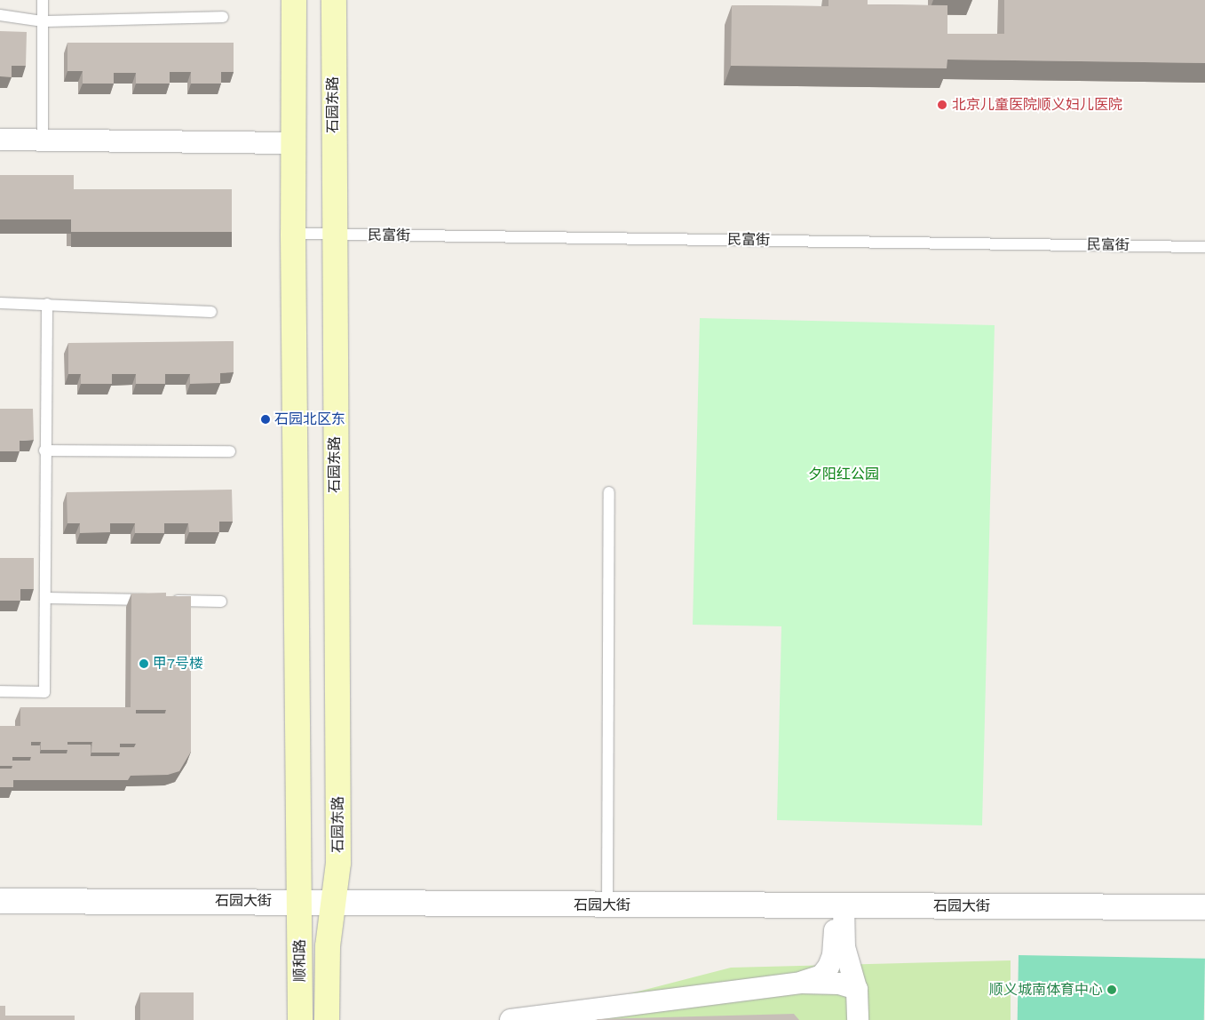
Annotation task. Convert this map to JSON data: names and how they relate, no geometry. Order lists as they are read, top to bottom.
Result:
{
  "streets": {
    "main road": ["石园东路", "顺和路"],
    "street": ["石园大街"],
    "lane": ["民富街"]
  },
  "crossings": [
    ["石园东路", "民富街"],
    ["石园东路", "石园大街"],
    ["石园东路", "顺和路"],
    ["石园大街", "顺和路"]
  ],
  "parks": ["夕阳红公园"],
  "places": [
    "北京儿童医院顺义妇儿医院",
    "石园北区东",
    "甲7号楼",
    "顺义城南体育中心"
  ]
}
